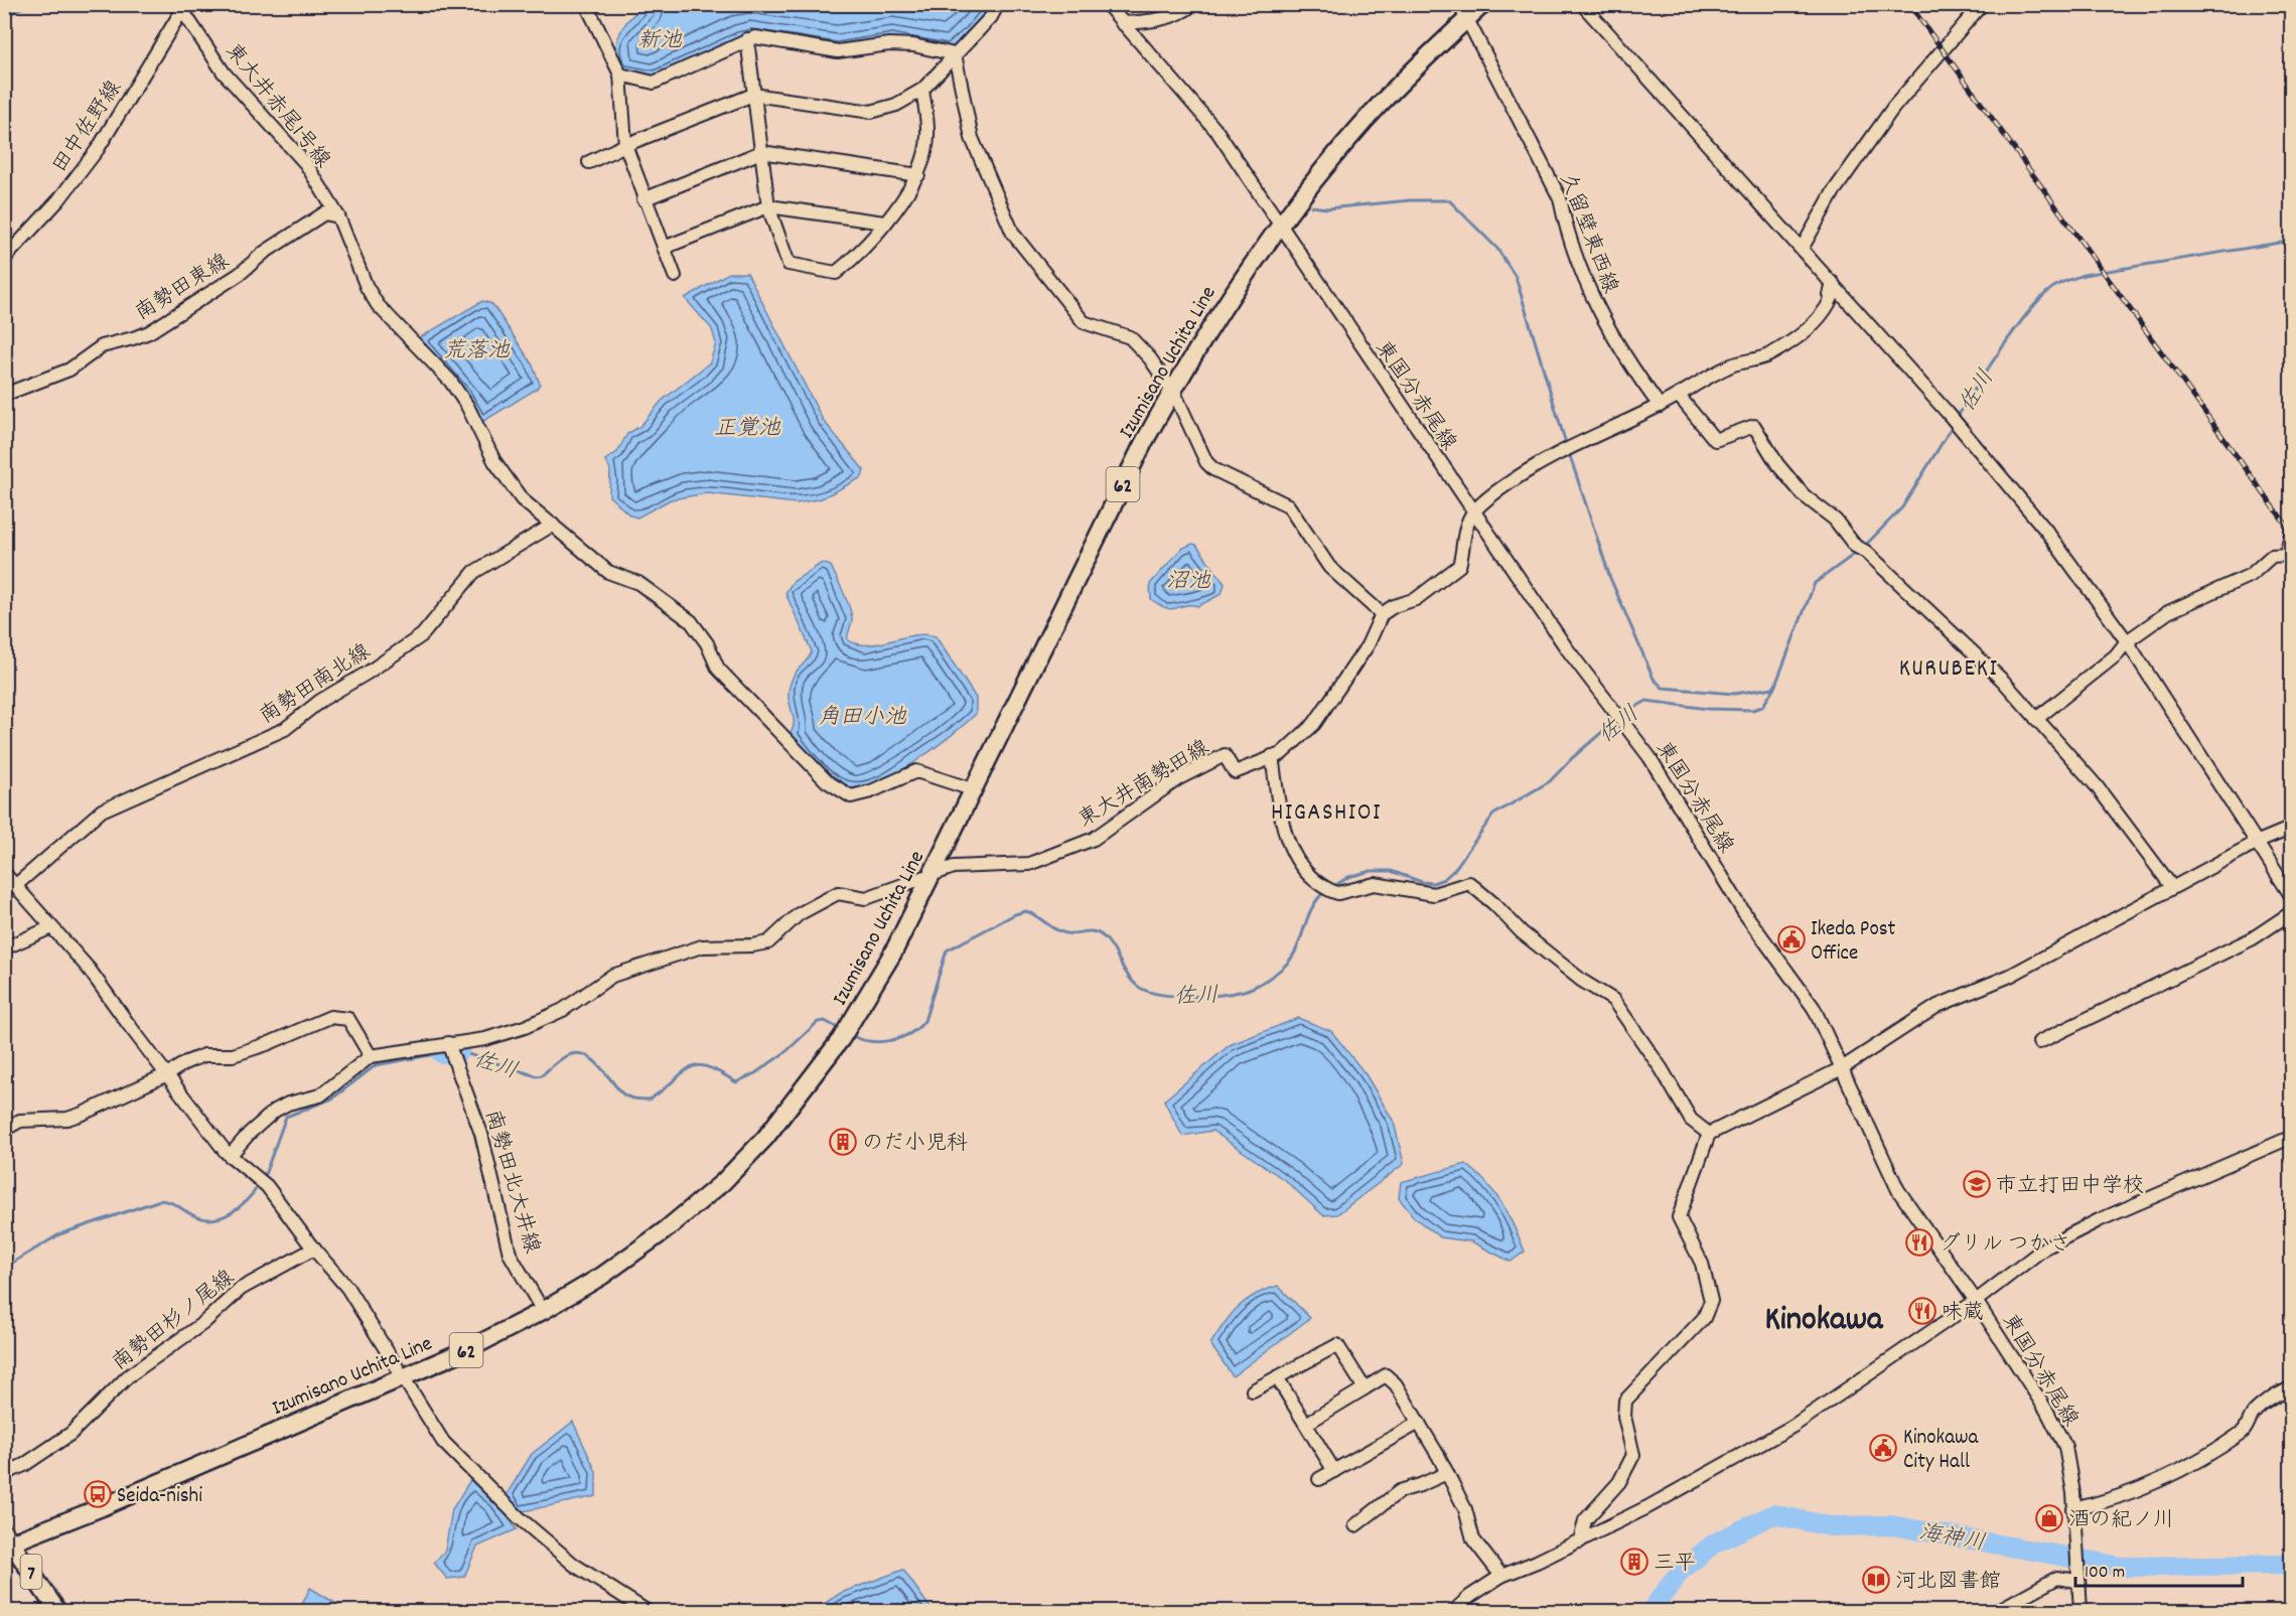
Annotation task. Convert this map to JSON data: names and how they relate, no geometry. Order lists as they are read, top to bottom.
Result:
{
  "streets": {
    "main road": ["Izumisano Uchita Line", "62", "7"],
    "street": [
      "東大井赤尾1号線",
      "田中佐野線",
      "久留壁東西線",
      "南勢田東線",
      "東国分赤尾線",
      "南勢田南北線",
      "東大井南勢田線",
      "南勢田北大井線",
      "南勢田杉ノ尾線"
    ]
  },
  "crossings": [
    ["東大井赤尾1号線", "田中佐野線"],
    ["東大井赤尾1号線", "南勢田東線"],
    ["東大井赤尾1号線", "Izumisano Uchita Line"],
    ["東大井赤尾1号線", "南勢田南北線"],
    ["久留壁東西線", "Izumisano Uchita Line"],
    ["Izumisano Uchita Line", "東国分赤尾線"],
    ["Izumisano Uchita Line", "東大井南勢田線"],
    ["Izumisano Uchita Line", "南勢田北大井線"],
    ["Izumisano Uchita Line", "7"],
    ["東大井南勢田線", "南勢田北大井線"]
  ],
  "districts": ["KURUBEKI", "HIGASHIOI", "Kinokawa"],
  "water": [
    "新池",
    "荒落池",
    "佐川",
    "正覚池",
    "沼池",
    "角田小池",
    "海神川"
  ],
  "places": {
    "public building": ["Ikeda Post Office", "Kinokawa City Hall"],
    "building": ["のだ小児科", "三平"],
    "school or university": ["市立打田中学校"],
    "restaurant": ["グリル つかさ", "味蔵"],
    "bus stop": ["Seida-nishi"],
    "shop": ["酒の紀ノ川"],
    "library": ["河北図書館"]
  },
  "scale_bar": "100 m"
}
